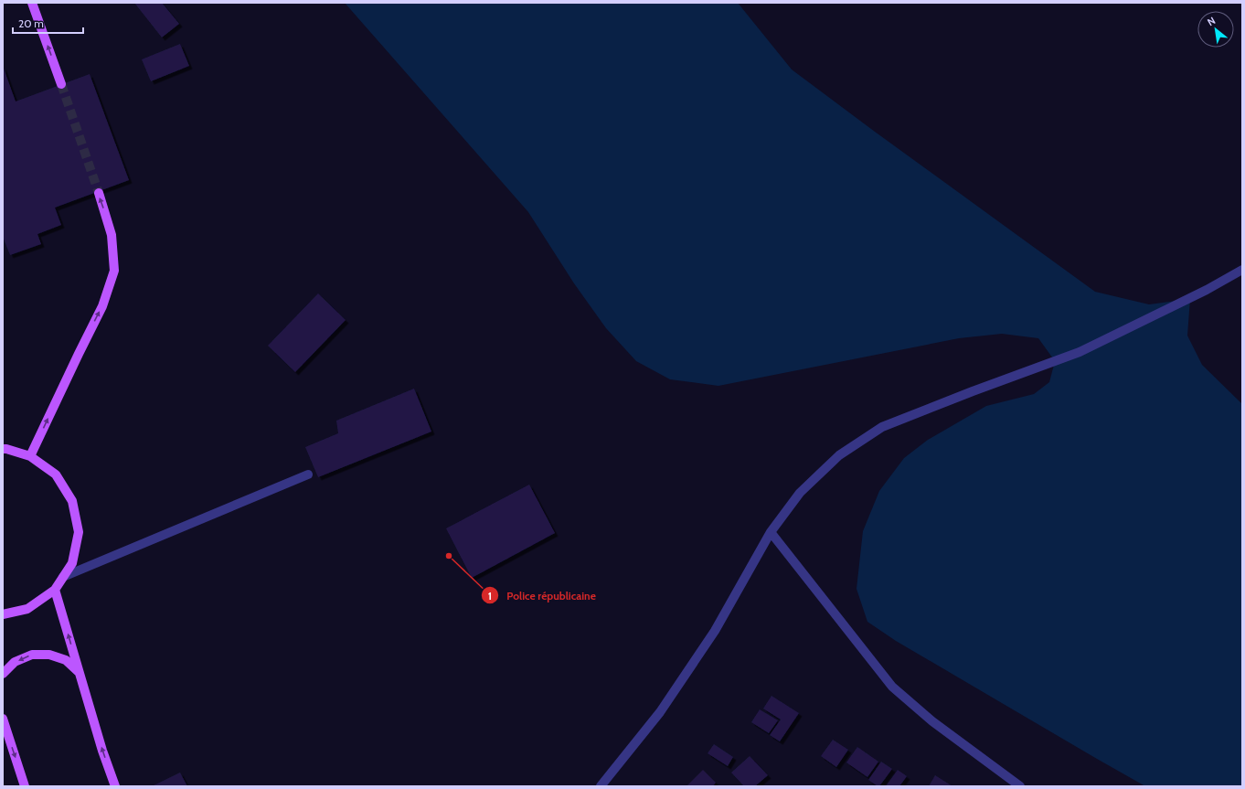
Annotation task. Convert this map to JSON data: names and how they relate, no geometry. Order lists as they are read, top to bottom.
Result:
{
  "places": ["Police républicaine"],
  "scale_bar": "20 m",
  "north": "top left"
}
